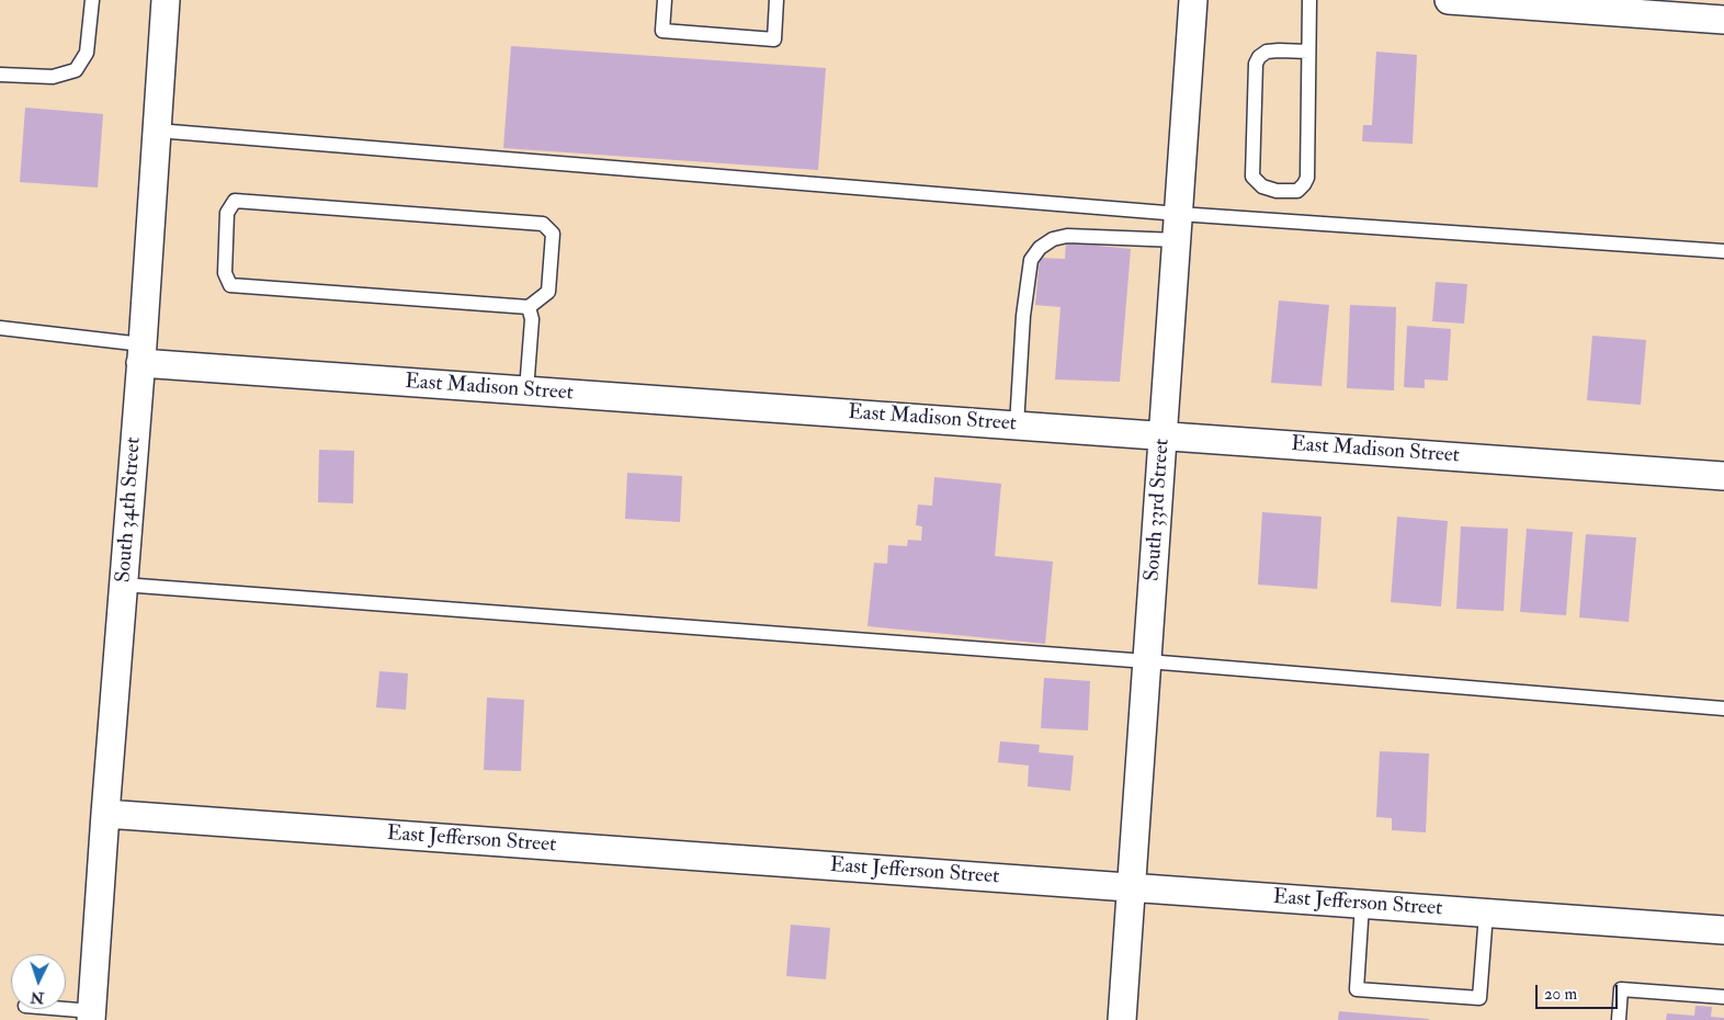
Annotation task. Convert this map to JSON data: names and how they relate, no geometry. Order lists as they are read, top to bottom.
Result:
{
  "streets": {
    "street": [
      "East Madison Street",
      "South 34th Street",
      "South 33rd Street",
      "East Jefferson Street"
    ]
  },
  "crossings": [
    ["East Madison Street", "South 34th Street"],
    ["East Madison Street", "South 33rd Street"],
    ["South 34th Street", "East Jefferson Street"],
    ["South 33rd Street", "East Jefferson Street"]
  ],
  "scale_bar": "20 m",
  "north": "bottom"
}
